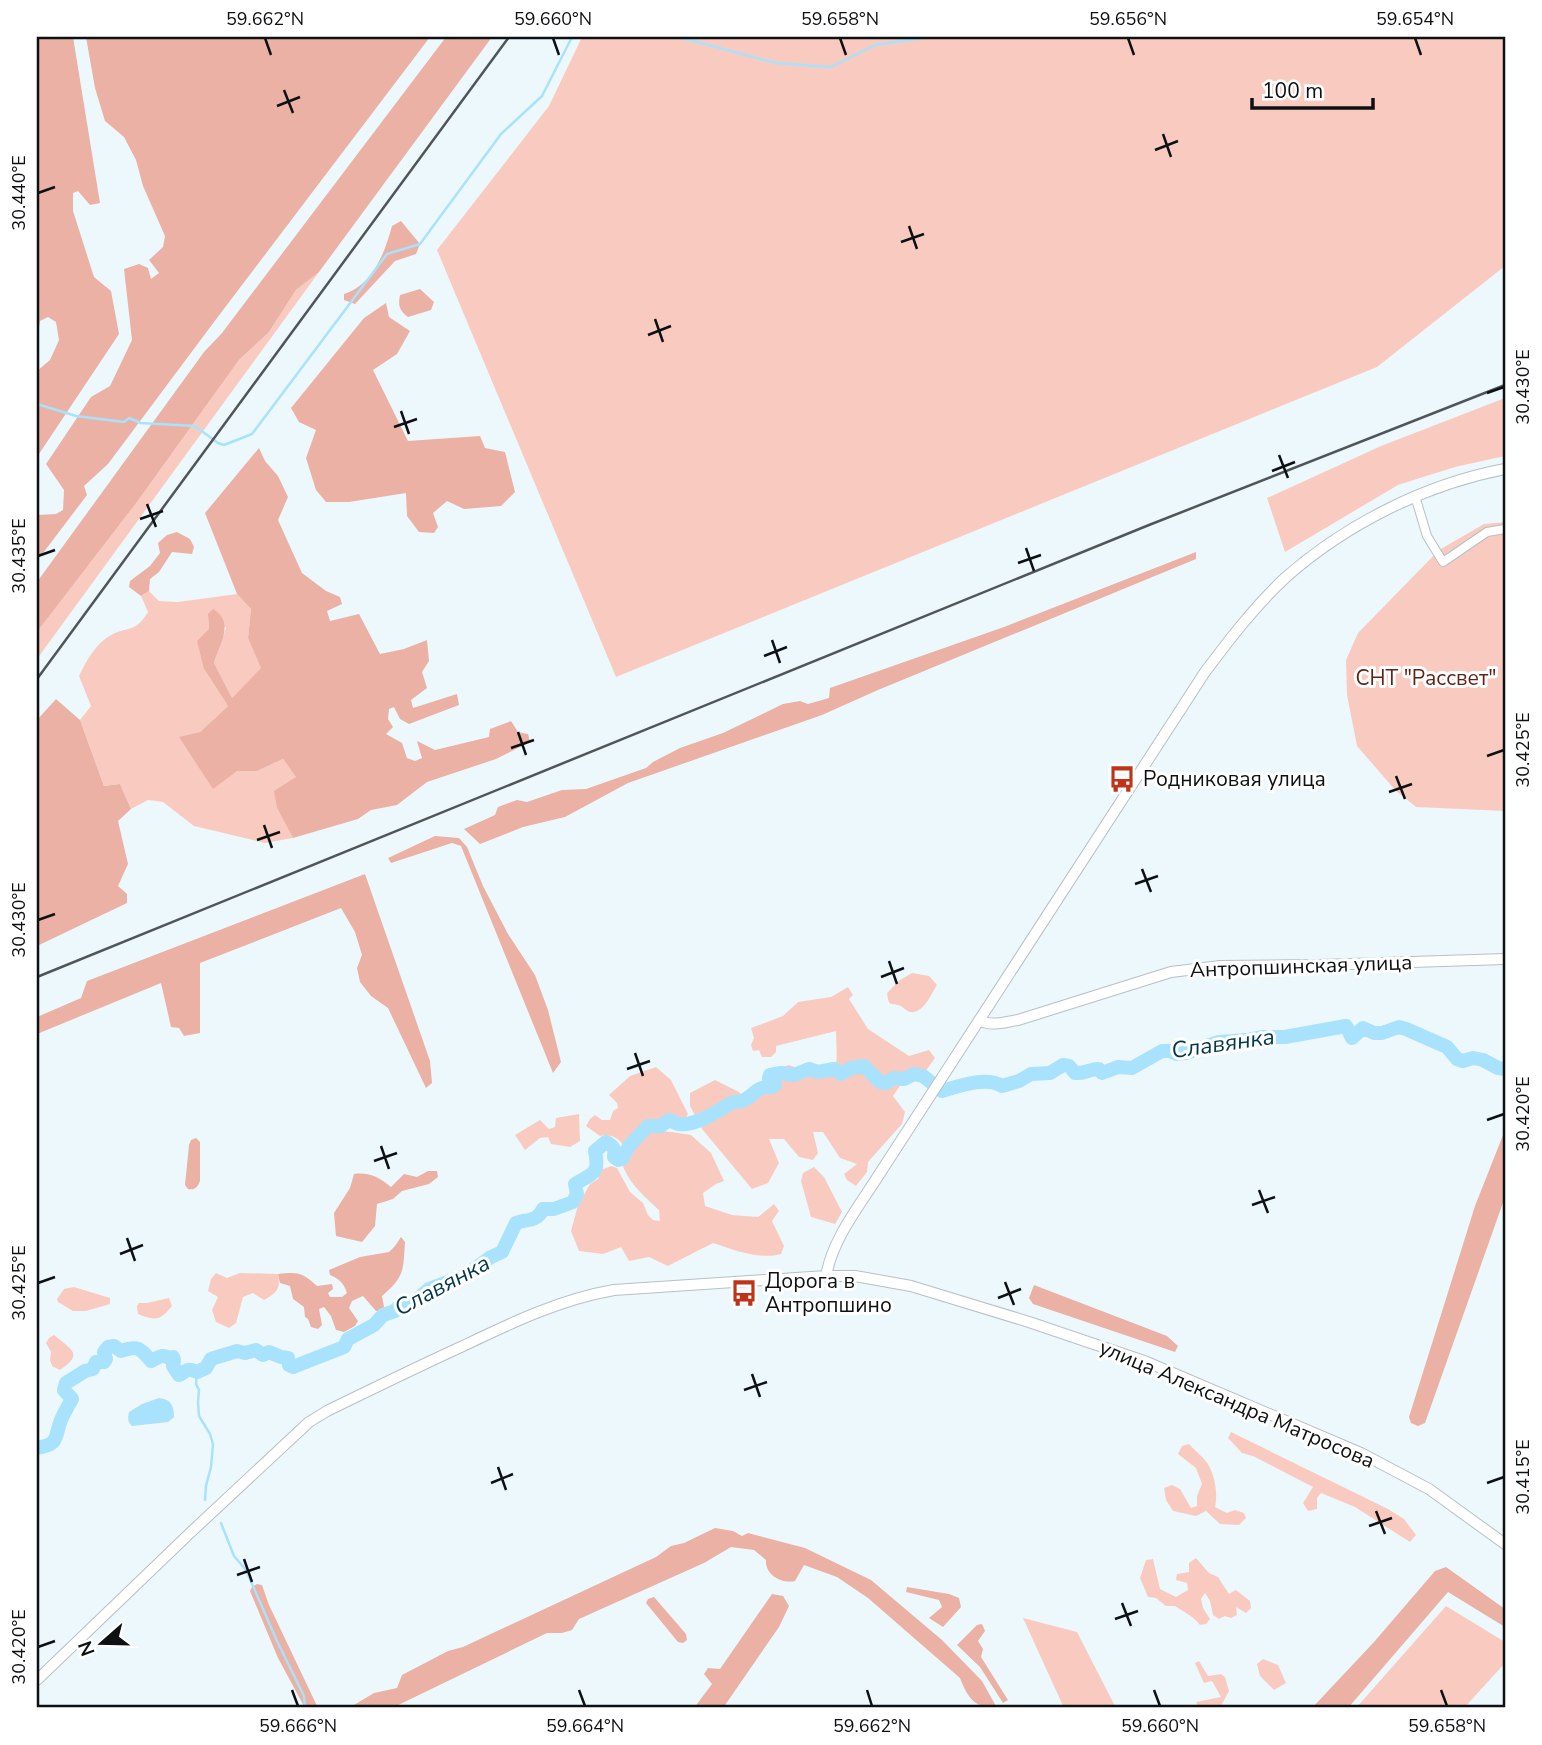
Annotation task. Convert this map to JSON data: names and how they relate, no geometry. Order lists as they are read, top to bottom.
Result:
{
  "streets": {
    "main road": ["Антропшинская улица", "улица Александра Матросова"]
  },
  "water": ["Славянка"],
  "parks": ["СНТ \"Рассвет\""],
  "places": {
    "bus stop": ["Родниковая улица", "Дорога в Антропшино"]
  },
  "scale_bar": "100 m",
  "north": "left",
  "coordinates": [
    "59.662°N",
    "59.660°N",
    "59.658°N",
    "59.656°N",
    "59.654°N",
    "30.440°E",
    "30.430°E",
    "30.435°E",
    "30.425°E",
    "30.420°E",
    "30.415°E",
    "59.666°N",
    "59.664°N"
  ]
}
